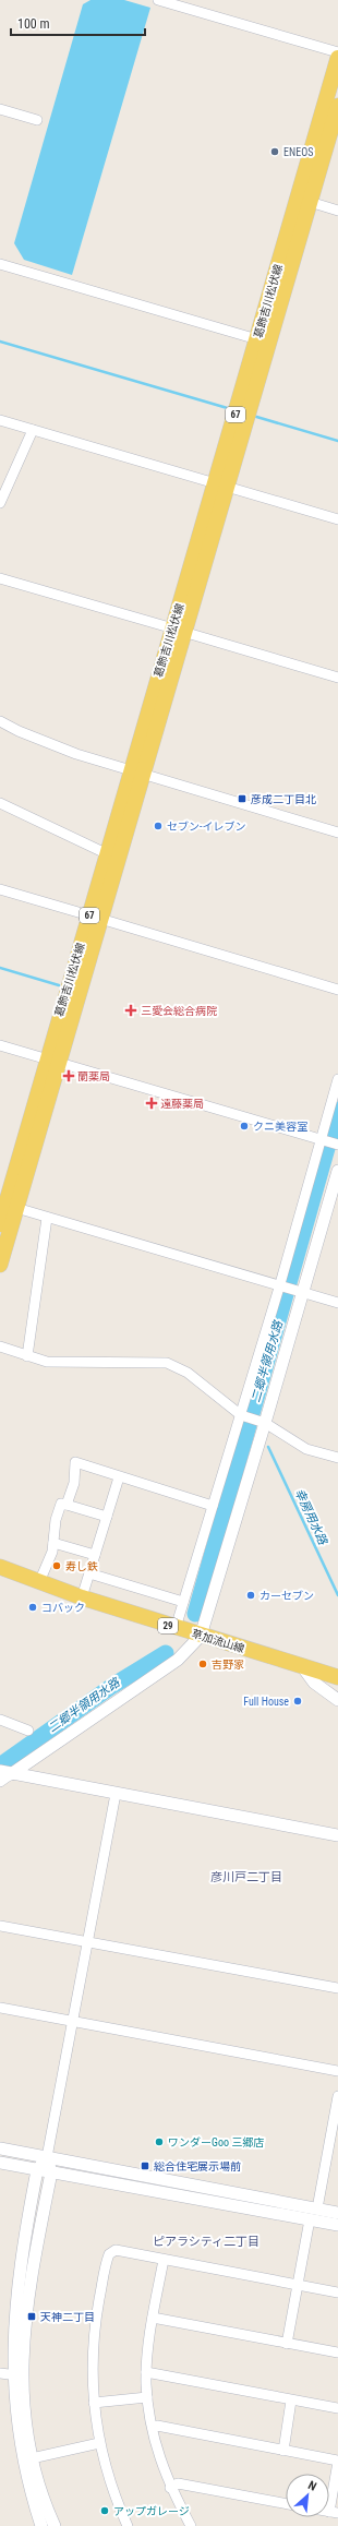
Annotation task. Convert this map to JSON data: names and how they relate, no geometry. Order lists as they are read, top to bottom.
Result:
{
  "streets": {
    "main road": [
      "葛飾吉川松伏線",
      "67",
      "29",
      "草加流山線"
    ]
  },
  "districts": ["彦川戸二丁目", "ピアラシティ二丁目"],
  "water": ["二郷半領用水路", "幸房用水路"],
  "places": {
    "other": [
      "ENEOS",
      "セブン-イレブン",
      "クニ美容室",
      "寿し鉄",
      "カーセブン",
      "コバック",
      "吉野家",
      "Full House",
      "ワンダーGoo 三郷店",
      "アップガレージ"
    ],
    "transit": ["彦成二丁目北", "総合住宅展示場前", "天神二丁目"],
    "health": ["三愛会総合病院", "蘭薬局", "遠藤薬局"]
  },
  "scale_bar": "100 m",
  "north": "top right"
}
